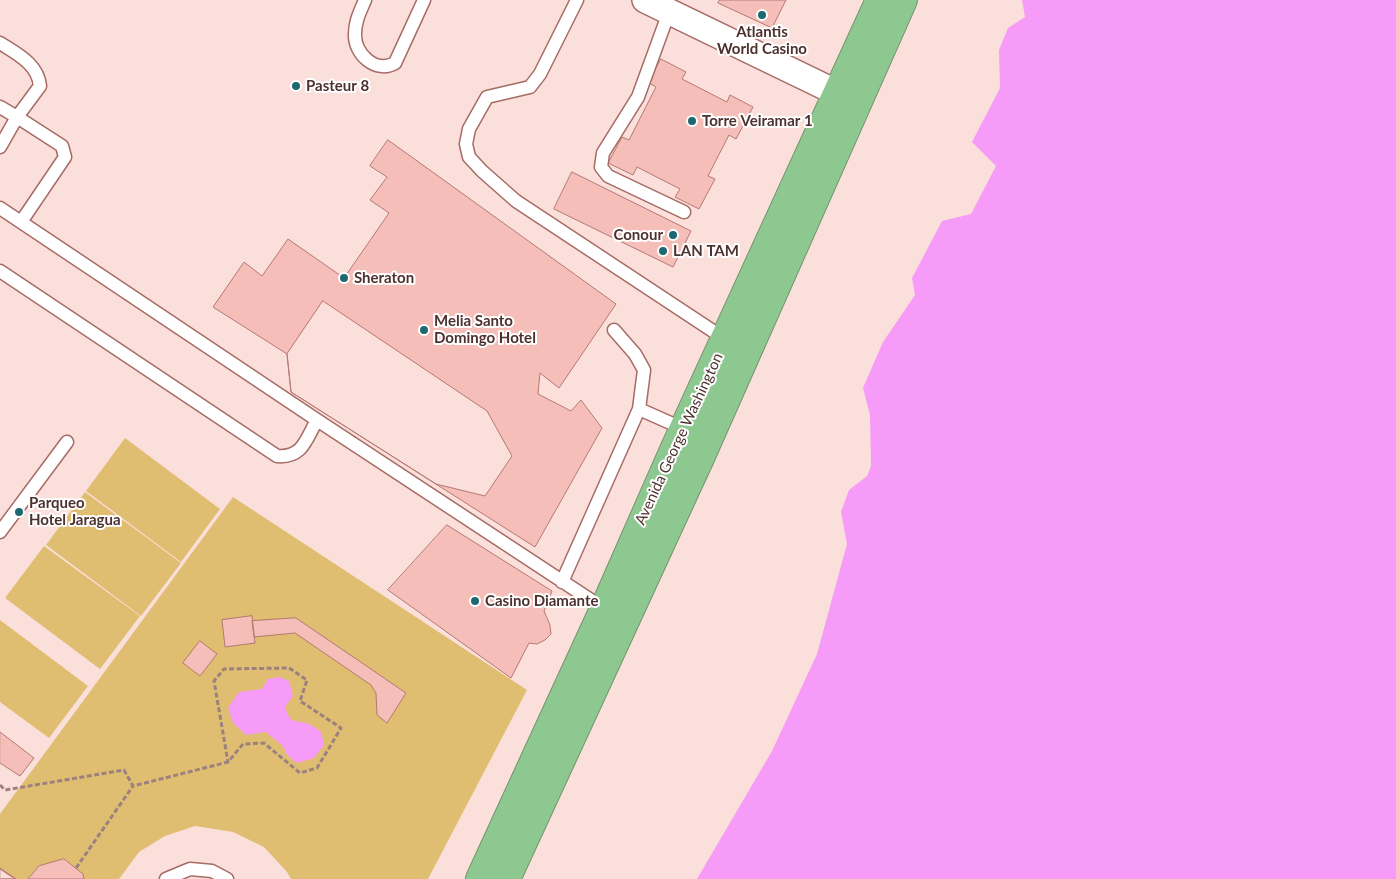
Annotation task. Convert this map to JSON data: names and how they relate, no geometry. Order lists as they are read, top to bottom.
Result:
{
  "streets": {
    "highway": ["Avenida George Washington"]
  },
  "places": [
    "Atlantis World Casino",
    "Pasteur 8",
    "Torre Veiramar 1",
    "Conour",
    "LAN TAM",
    "Sheraton",
    "Melia Santo Domingo Hotel",
    "Parqueo Hotel Jaragua",
    "Casino Diamante"
  ]
}
